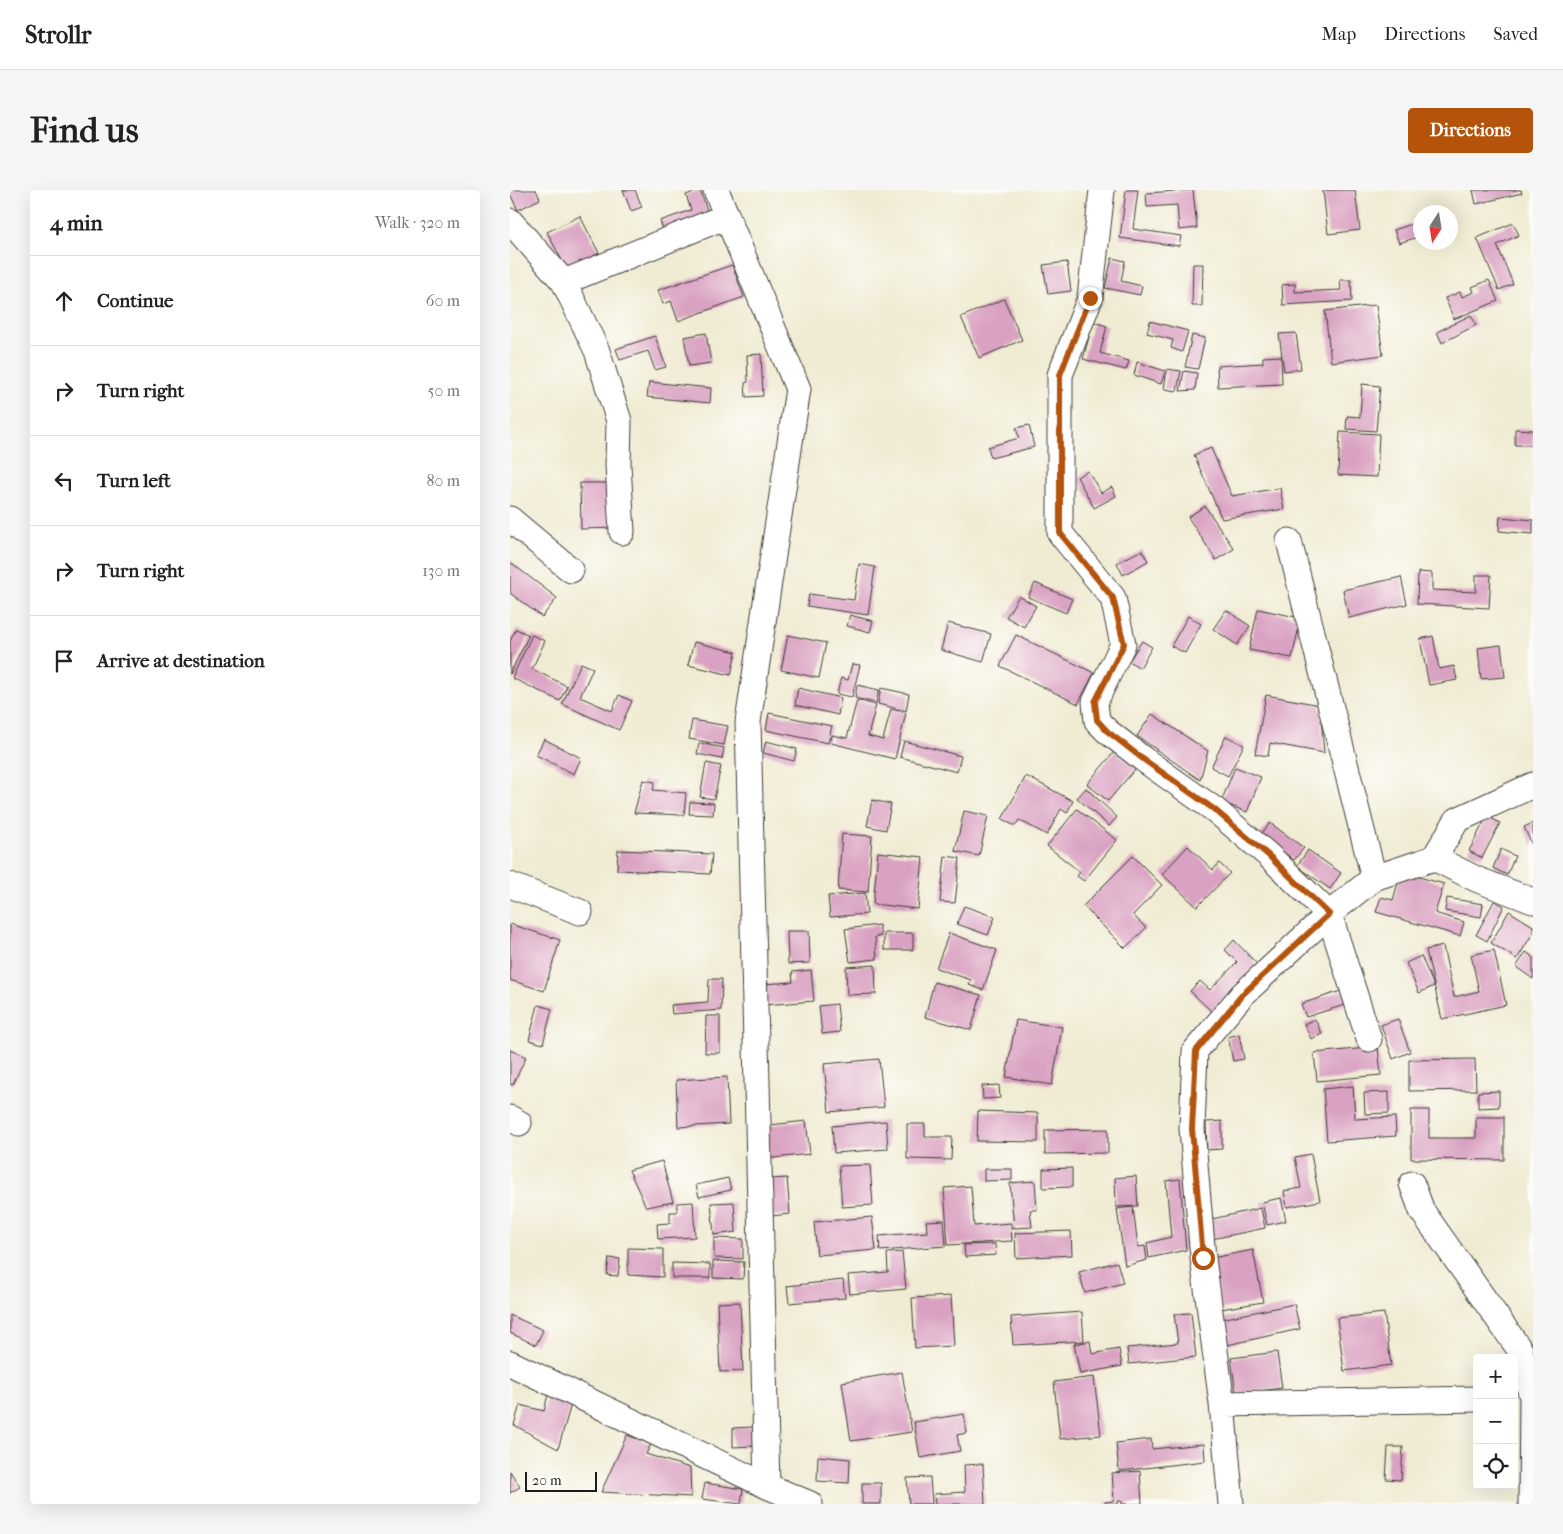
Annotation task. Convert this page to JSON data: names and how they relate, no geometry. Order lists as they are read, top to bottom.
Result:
{
  "scale_bar": "20 m",
  "north": "bottom",
  "page": {
    "header": "Strollr",
    "nav": ["Map", "Directions", "Saved"],
    "buttons": "Directions",
    "title": "Find us",
    "heading": ["4 min", "Walk · 320 m"],
    "list": [
      ["Continue", "60 m"],
      ["Turn right", "50 m"],
      ["Turn left", "80 m"],
      ["Turn right", "130 m"],
      "Arrive at destination"
    ],
    "map_buttons": ["+", "−"],
    "scale": "20 m"
  }
}
